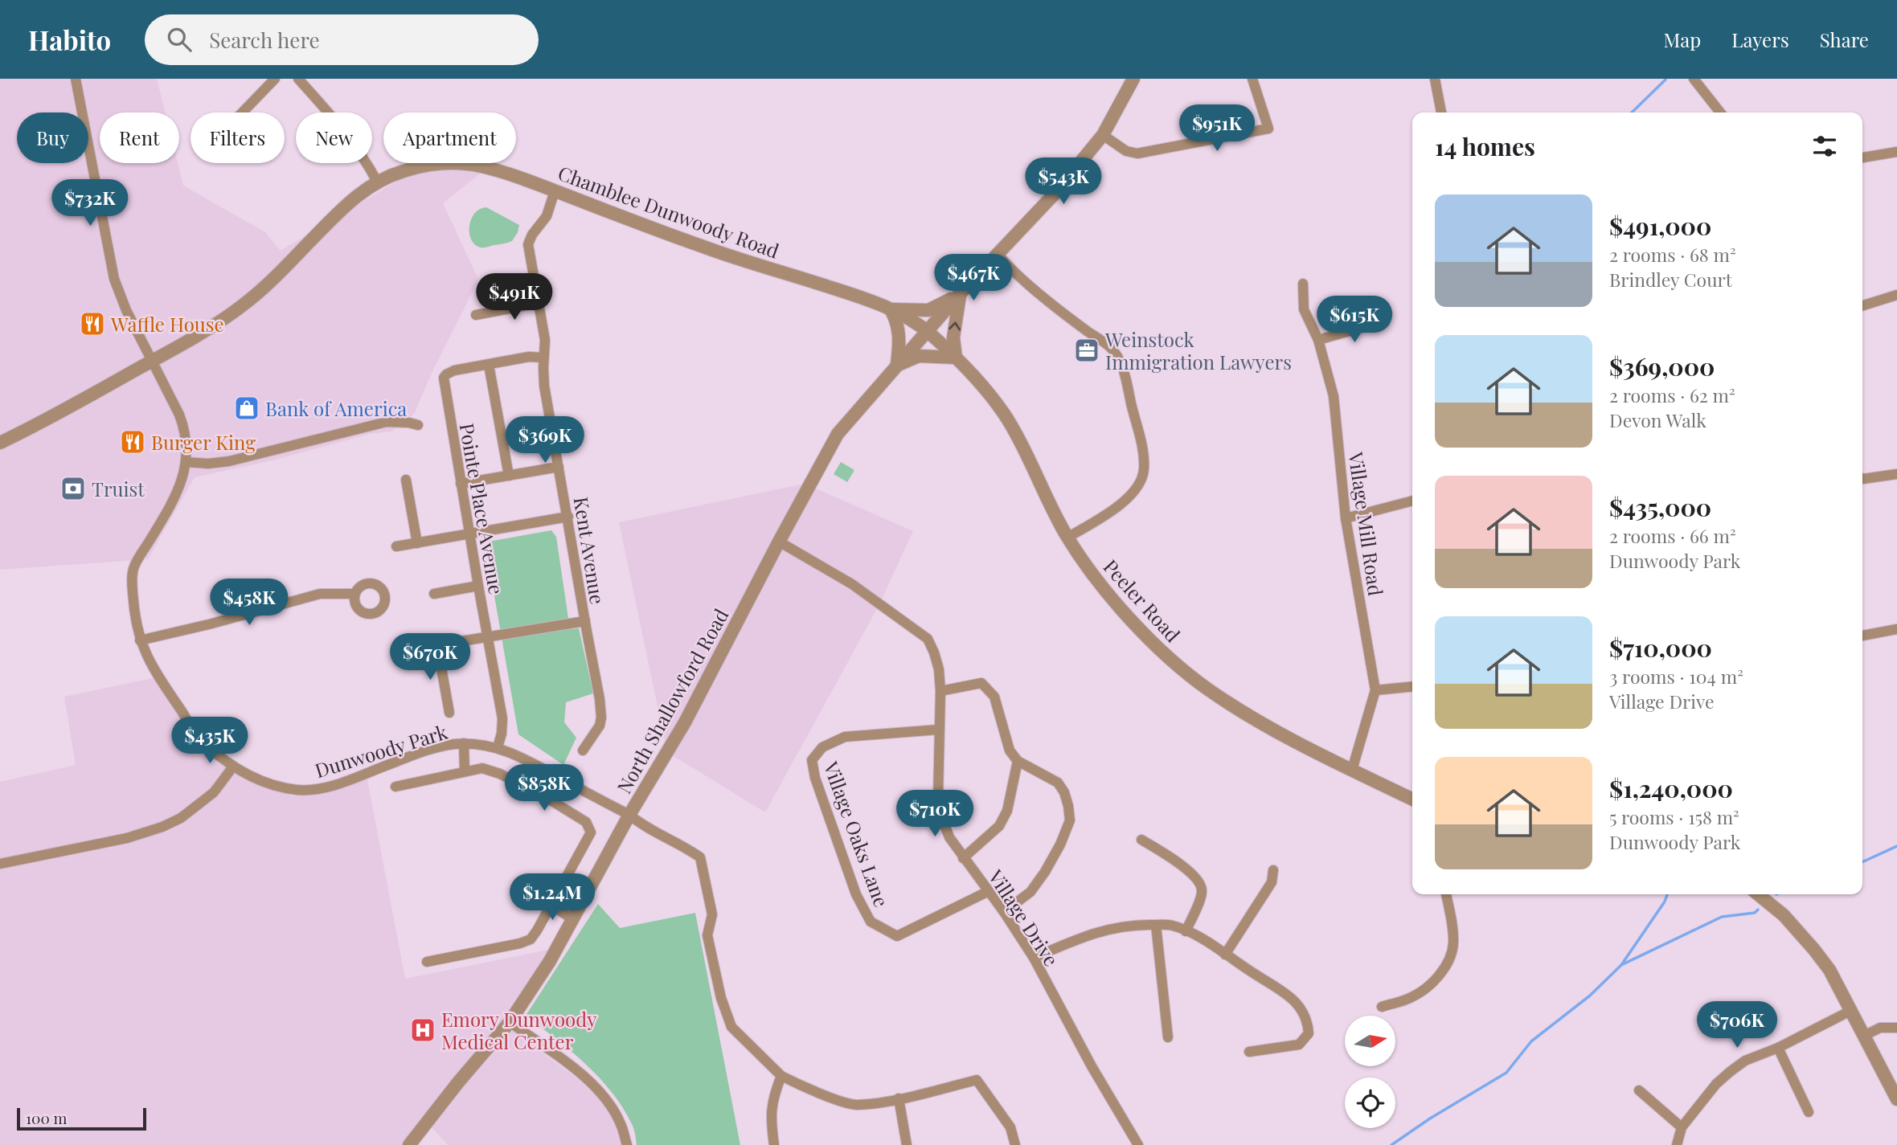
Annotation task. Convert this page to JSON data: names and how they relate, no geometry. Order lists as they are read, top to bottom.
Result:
{
  "streets": {
    "street": [
      "Chamblee Dunwoody Road",
      "Pointe Place Avenue",
      "Village Mill Road",
      "Kent Avenue",
      "Peeler Road",
      "North Shallowford Road",
      "Dunwoody Park",
      "Village Oaks Lane",
      "Village Drive"
    ]
  },
  "crossings": [
    ["Chamblee Dunwoody Road", "Kent Avenue"],
    ["Chamblee Dunwoody Road", "Peeler Road"],
    ["Chamblee Dunwoody Road", "North Shallowford Road"],
    ["Chamblee Dunwoody Road", "Dunwoody Park"],
    ["Pointe Place Avenue", "Kent Avenue"],
    ["Pointe Place Avenue", "Dunwoody Park"],
    ["Village Mill Road", "Peeler Road"],
    ["Peeler Road", "North Shallowford Road"],
    ["North Shallowford Road", "Dunwoody Park"],
    ["North Shallowford Road", "Village Drive"],
    ["Village Oaks Lane", "Village Drive"]
  ],
  "places": {
    "restaurant": ["Waffle House", "Burger King"],
    "office": ["Weinstock Immigration Lawyers"],
    "shop": ["Bank of America"],
    "bank": ["Truist"],
    "hospital": ["Emory Dunwoody Medical Center"]
  },
  "scale_bar": "100 m",
  "north": "right",
  "page": {
    "header": "Habito",
    "search": "Search here",
    "nav": ["Map", "Layers", "Share"],
    "price": [
      "$951K",
      "$543K",
      "$732K",
      "$467K",
      "$491K",
      "$615K",
      "$369K",
      "$458K",
      "$670K",
      "$435K",
      "$858K",
      "$710K",
      "$1.24M",
      "$706K"
    ],
    "chip": [
      "Buy",
      "Rent",
      "Filters",
      "New",
      "Apartment"
    ],
    "heading": "14 homes",
    "list": [
      {
        "name": "$491,000",
        "note": "2 rooms · 68 m² · Brindley Court"
      },
      {
        "name": "$369,000",
        "note": "2 rooms · 62 m² · Devon Walk"
      },
      {
        "name": "$435,000",
        "note": "2 rooms · 66 m² · Dunwoody Park"
      },
      {
        "name": "$710,000",
        "note": "3 rooms · 104 m² · Village Drive"
      },
      {
        "name": "$1,240,000",
        "note": "5 rooms · 158 m² · Dunwoody Park"
      }
    ],
    "scale": "100 m"
  }
}
